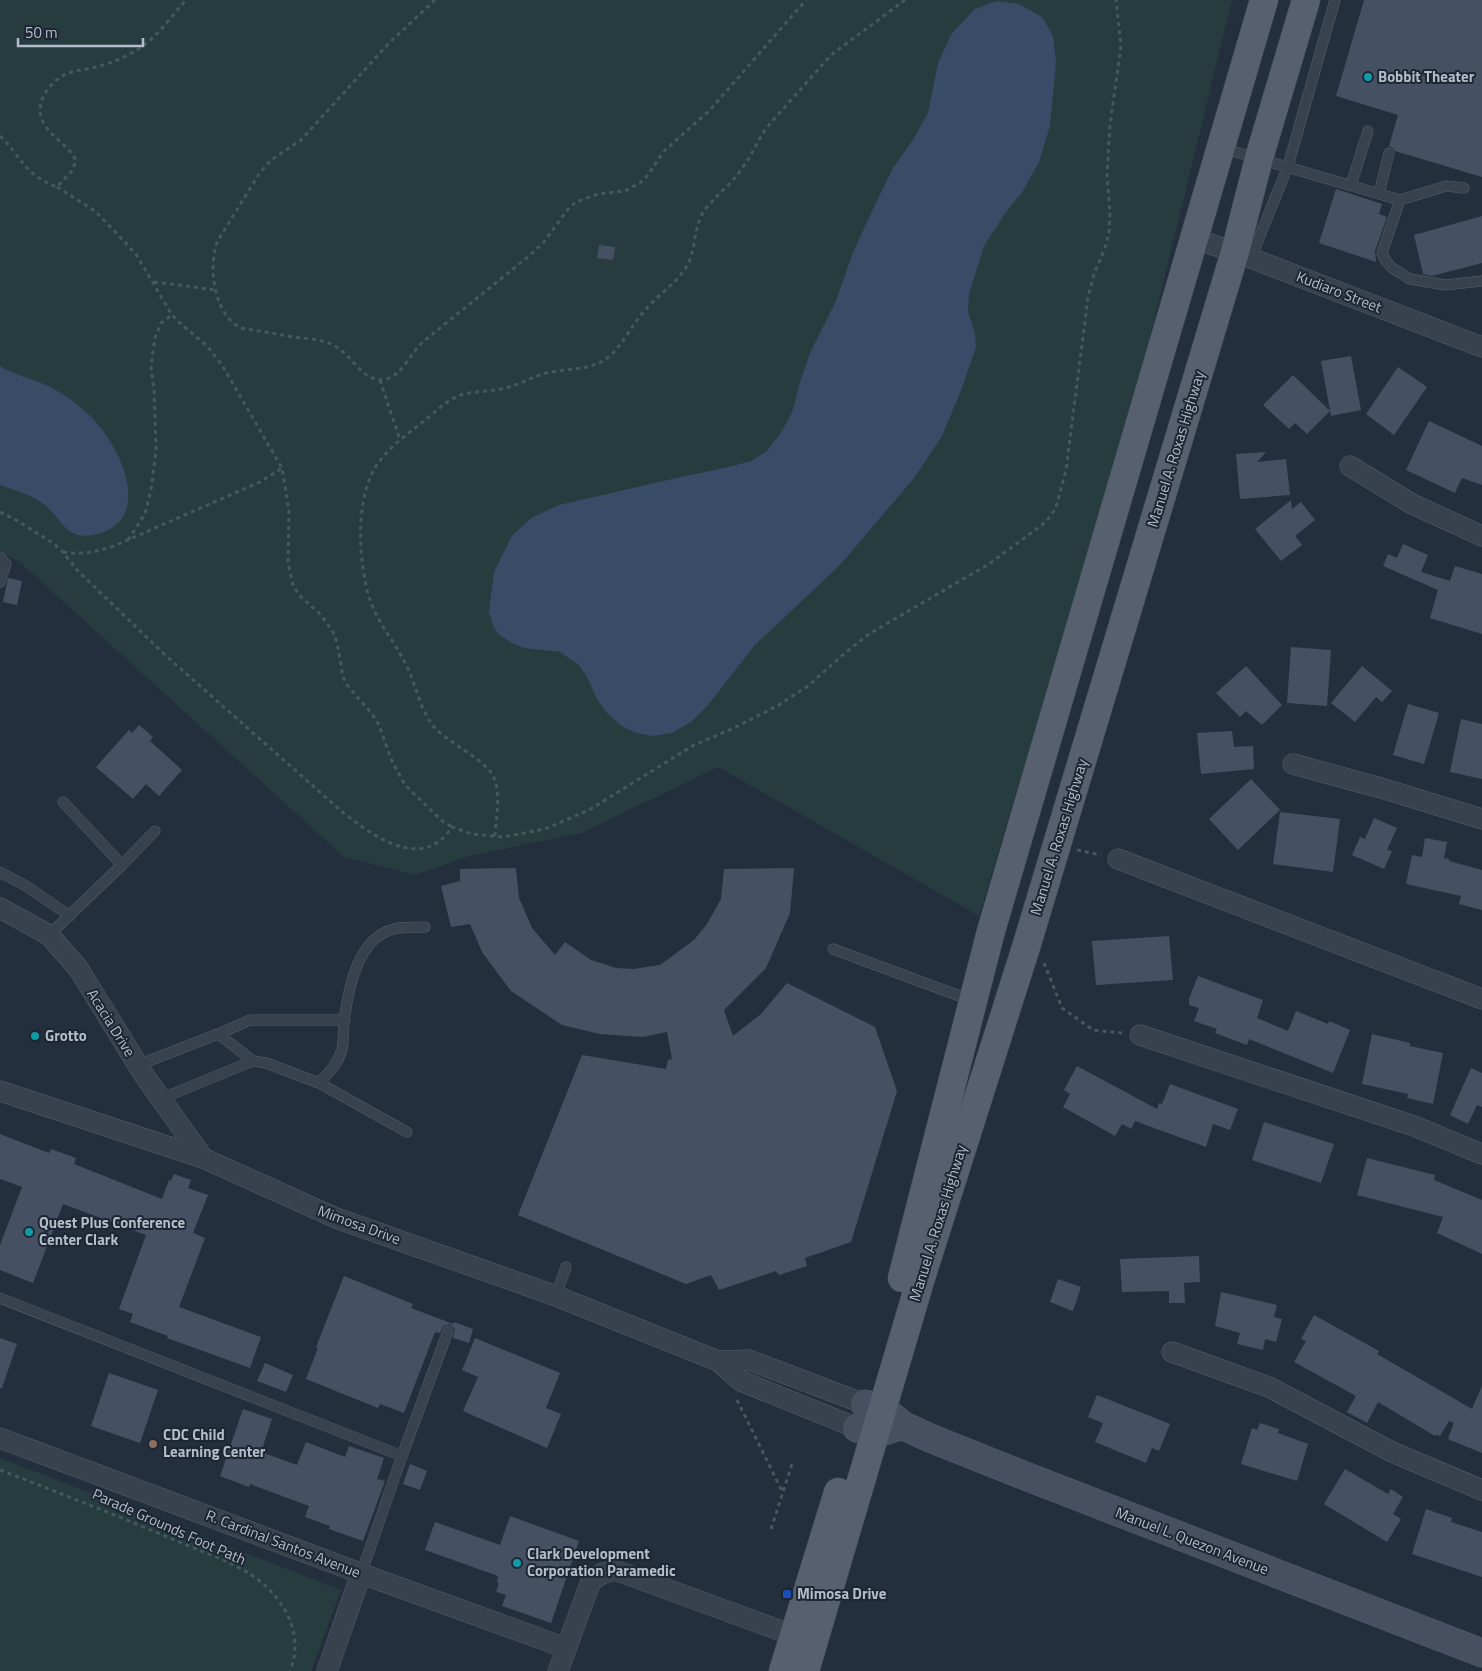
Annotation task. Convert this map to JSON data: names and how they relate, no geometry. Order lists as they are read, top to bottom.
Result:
{
  "streets": {
    "main road": ["Manuel A. Roxas Highway"],
    "street": [
      "Kudiaro Street",
      "Acacia Drive",
      "Mimosa Drive",
      "Manuel L. Quezon Avenue",
      "R. Cardinal Santos Avenue"
    ],
    "path": ["Parade Grounds Foot Path"]
  },
  "crossings": [
    ["Kudiaro Street", "Manuel A. Roxas Highway"],
    ["Manuel A. Roxas Highway", "Mimosa Drive"],
    ["Manuel A. Roxas Highway", "Manuel L. Quezon Avenue"],
    ["Acacia Drive", "Mimosa Drive"],
    ["Mimosa Drive", "Manuel L. Quezon Avenue"]
  ],
  "places": {
    "other": [
      "Bobbit Theater",
      "Grotto",
      "Quest Plus Conference Center Clark",
      "CDC Child Learning Center",
      "Clark Development Corporation Paramedic"
    ],
    "transit": ["Mimosa Drive"]
  },
  "scale_bar": "50 m"
}
